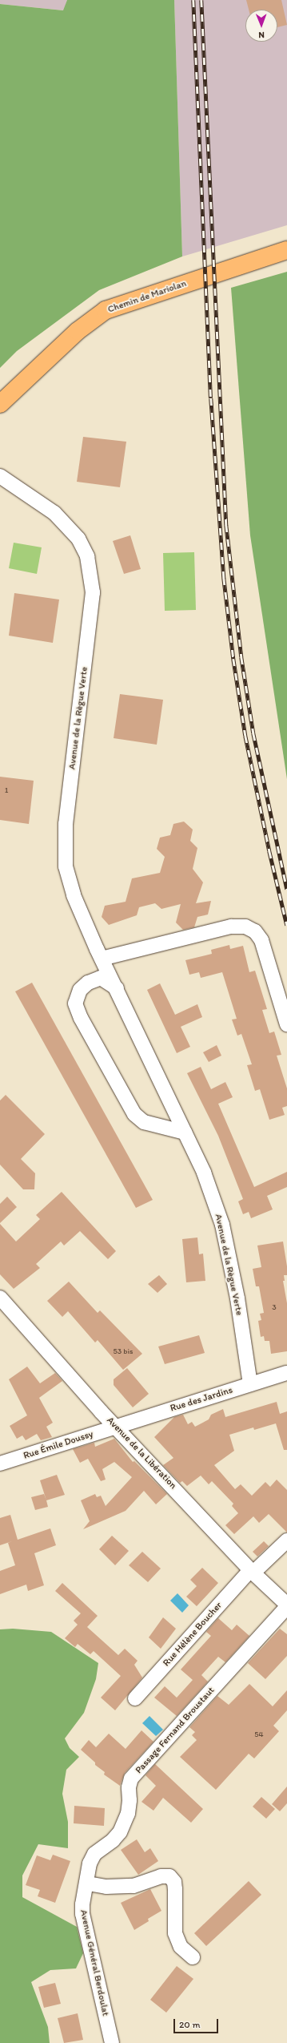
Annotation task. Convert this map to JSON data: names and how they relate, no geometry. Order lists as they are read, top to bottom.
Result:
{
  "streets": {
    "main road": ["Chemin de Mariolan"],
    "street": [
      "Avenue de la Règue Verte",
      "Rue des Jardins",
      "Rue Émile Doussy",
      "Avenue de la Libération",
      "Rue Hélène Boucher",
      "Passage Fernand Broustaut",
      "Avenue Général Berdoulat"
    ]
  },
  "crossings": [
    ["Avenue de la Règue Verte", "Rue des Jardins"],
    ["Rue des Jardins", "Rue Émile Doussy"],
    ["Rue des Jardins", "Avenue de la Libération"],
    ["Rue Émile Doussy", "Avenue de la Libération"],
    ["Avenue de la Libération", "Rue Hélène Boucher"],
    ["Avenue de la Libération", "Passage Fernand Broustaut"],
    ["Passage Fernand Broustaut", "Avenue Général Berdoulat"]
  ],
  "house_numbers": [
    "1",
    "3",
    "53 bis",
    "54"
  ],
  "scale_bar": "20 m",
  "north": "bottom"
}
